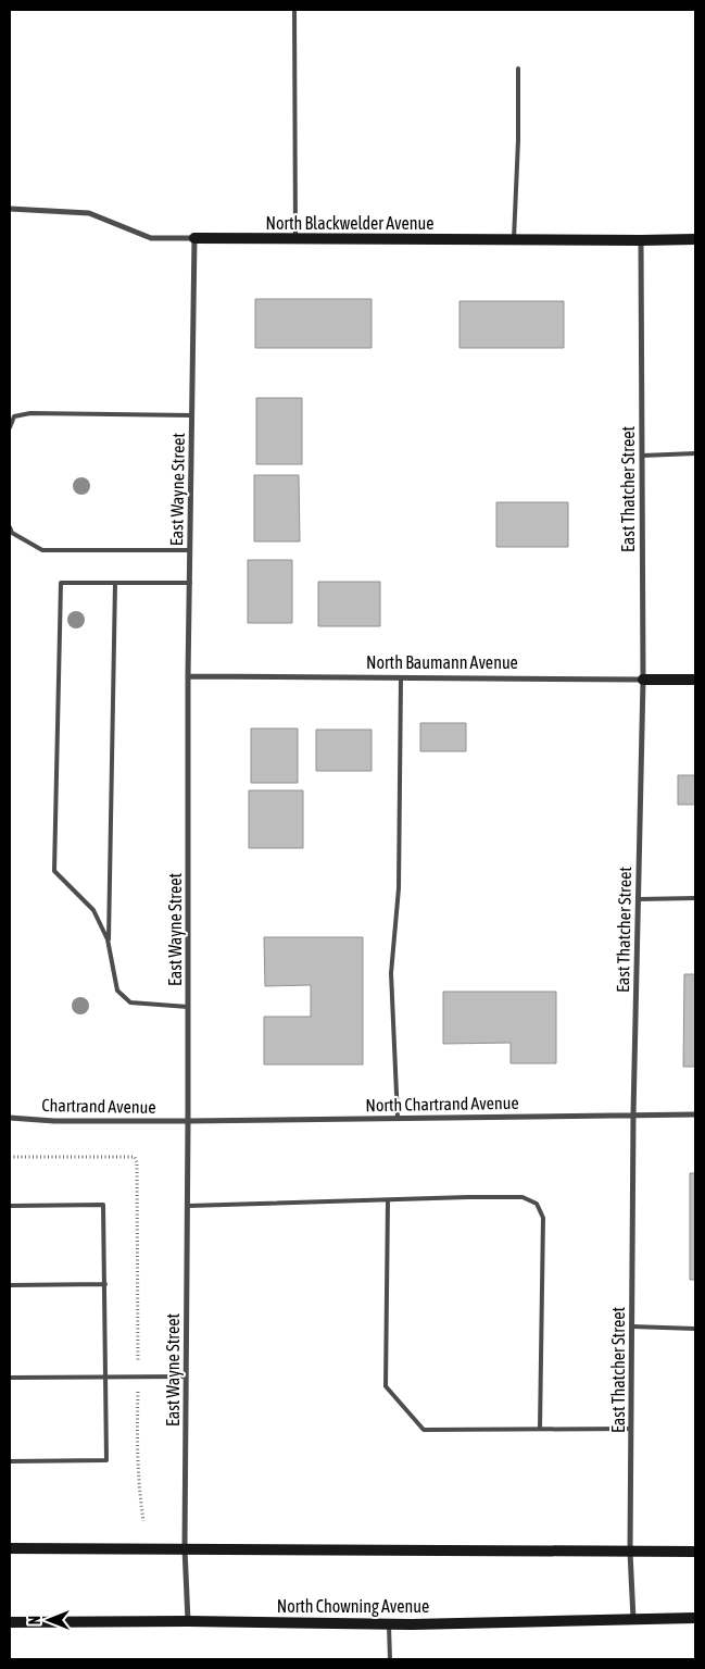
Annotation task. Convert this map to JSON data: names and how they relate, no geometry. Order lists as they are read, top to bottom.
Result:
{
  "streets": {
    "street": [
      "North Blackwelder Avenue",
      "East Wayne Street",
      "East Thatcher Street",
      "North Baumann Avenue",
      "North Chartrand Avenue",
      "Chartrand Avenue",
      "North Chowning Avenue"
    ]
  },
  "crossings": [
    ["North Blackwelder Avenue", "East Wayne Street"],
    ["North Blackwelder Avenue", "East Thatcher Street"],
    ["East Wayne Street", "North Baumann Avenue"],
    ["East Wayne Street", "North Chartrand Avenue"],
    ["East Wayne Street", "Chartrand Avenue"],
    ["East Wayne Street", "North Chowning Avenue"],
    ["East Thatcher Street", "North Baumann Avenue"],
    ["East Thatcher Street", "North Chartrand Avenue"],
    ["East Thatcher Street", "North Chowning Avenue"],
    ["North Chartrand Avenue", "Chartrand Avenue"]
  ],
  "north": "left"
}
